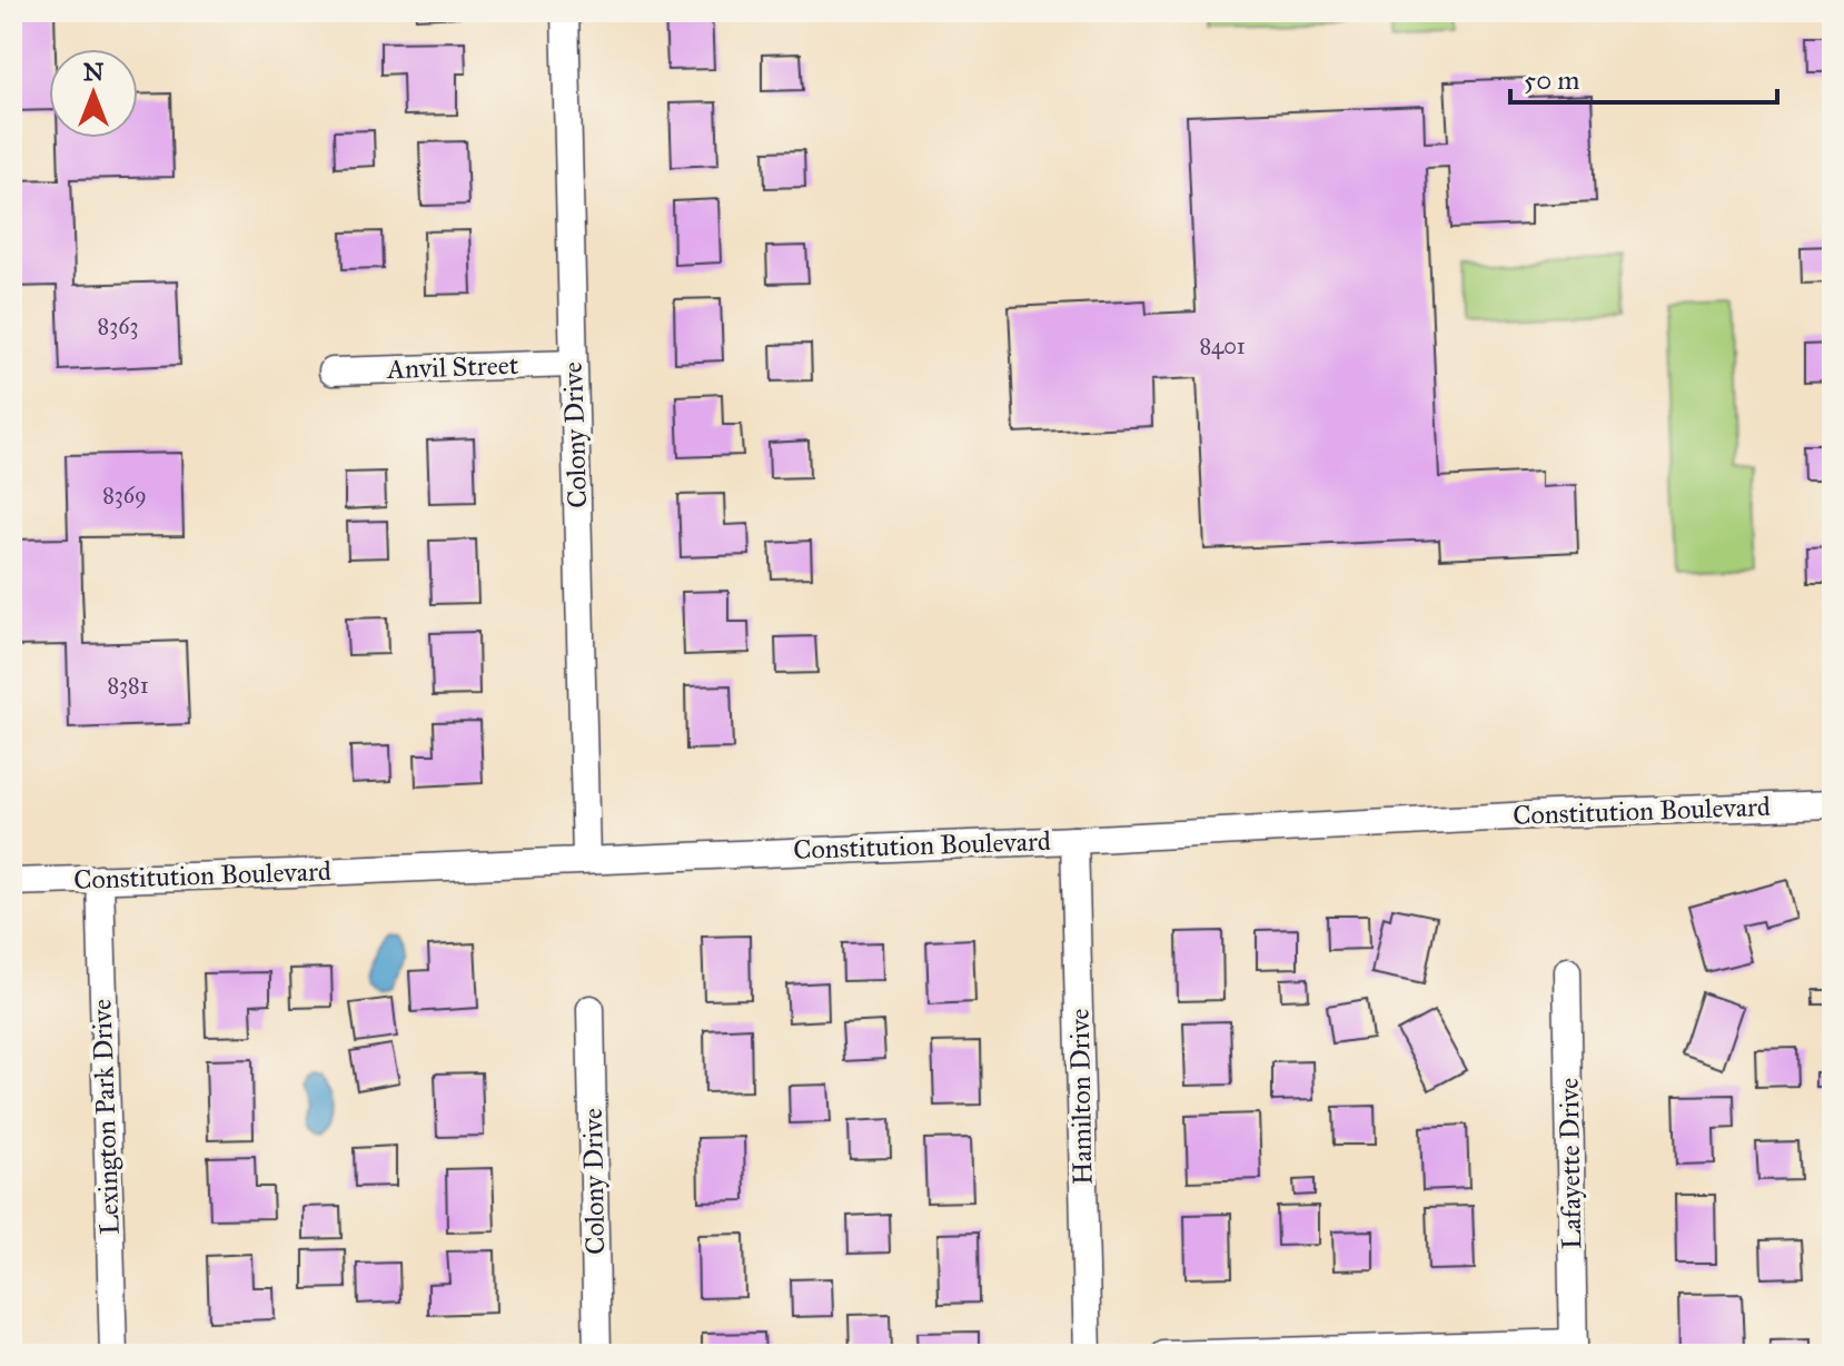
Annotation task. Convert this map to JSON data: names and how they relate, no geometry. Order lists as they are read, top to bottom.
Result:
{
  "streets": {
    "street": [
      "Anvil Street",
      "Colony Drive",
      "Constitution Boulevard",
      "Hamilton Drive",
      "Lexington Park Drive",
      "Lafayette Drive"
    ]
  },
  "crossings": [
    ["Anvil Street", "Colony Drive"],
    ["Colony Drive", "Constitution Boulevard"],
    ["Constitution Boulevard", "Hamilton Drive"],
    ["Constitution Boulevard", "Lexington Park Drive"]
  ],
  "house_numbers": [
    "8363",
    "8401",
    "8369",
    "8381"
  ],
  "scale_bar": "50 m",
  "north": "top"
}
